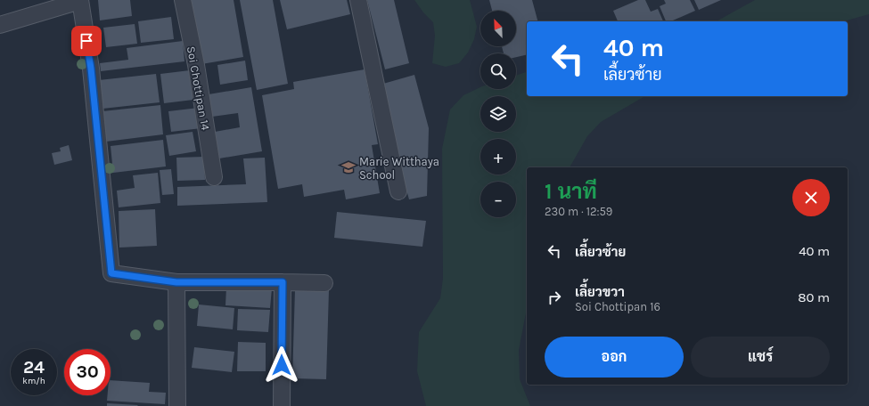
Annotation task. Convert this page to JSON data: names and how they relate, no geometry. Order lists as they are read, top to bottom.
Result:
{
  "streets": {
    "street": ["Soi Chottipan 14"]
  },
  "places": {
    "school or university": ["Marie Witthaya School"]
  },
  "north": "top left",
  "page": {
    "map_buttons": ["+", "−"],
    "turn": ["40 m", "เลี้ยวซ้าย"],
    "heading": ["1 นาที", "230 m · 12:59"],
    "list": [
      {
        "name": "เลี้ยวซ้าย",
        "value": "40 m"
      },
      {
        "name": "เลี้ยวขวา",
        "note": "Soi Chottipan 16",
        "value": "80 m"
      }
    ],
    "buttons": ["ออก", "แชร์"],
    "speed": "24 km/h",
    "limit": "30"
  }
}
